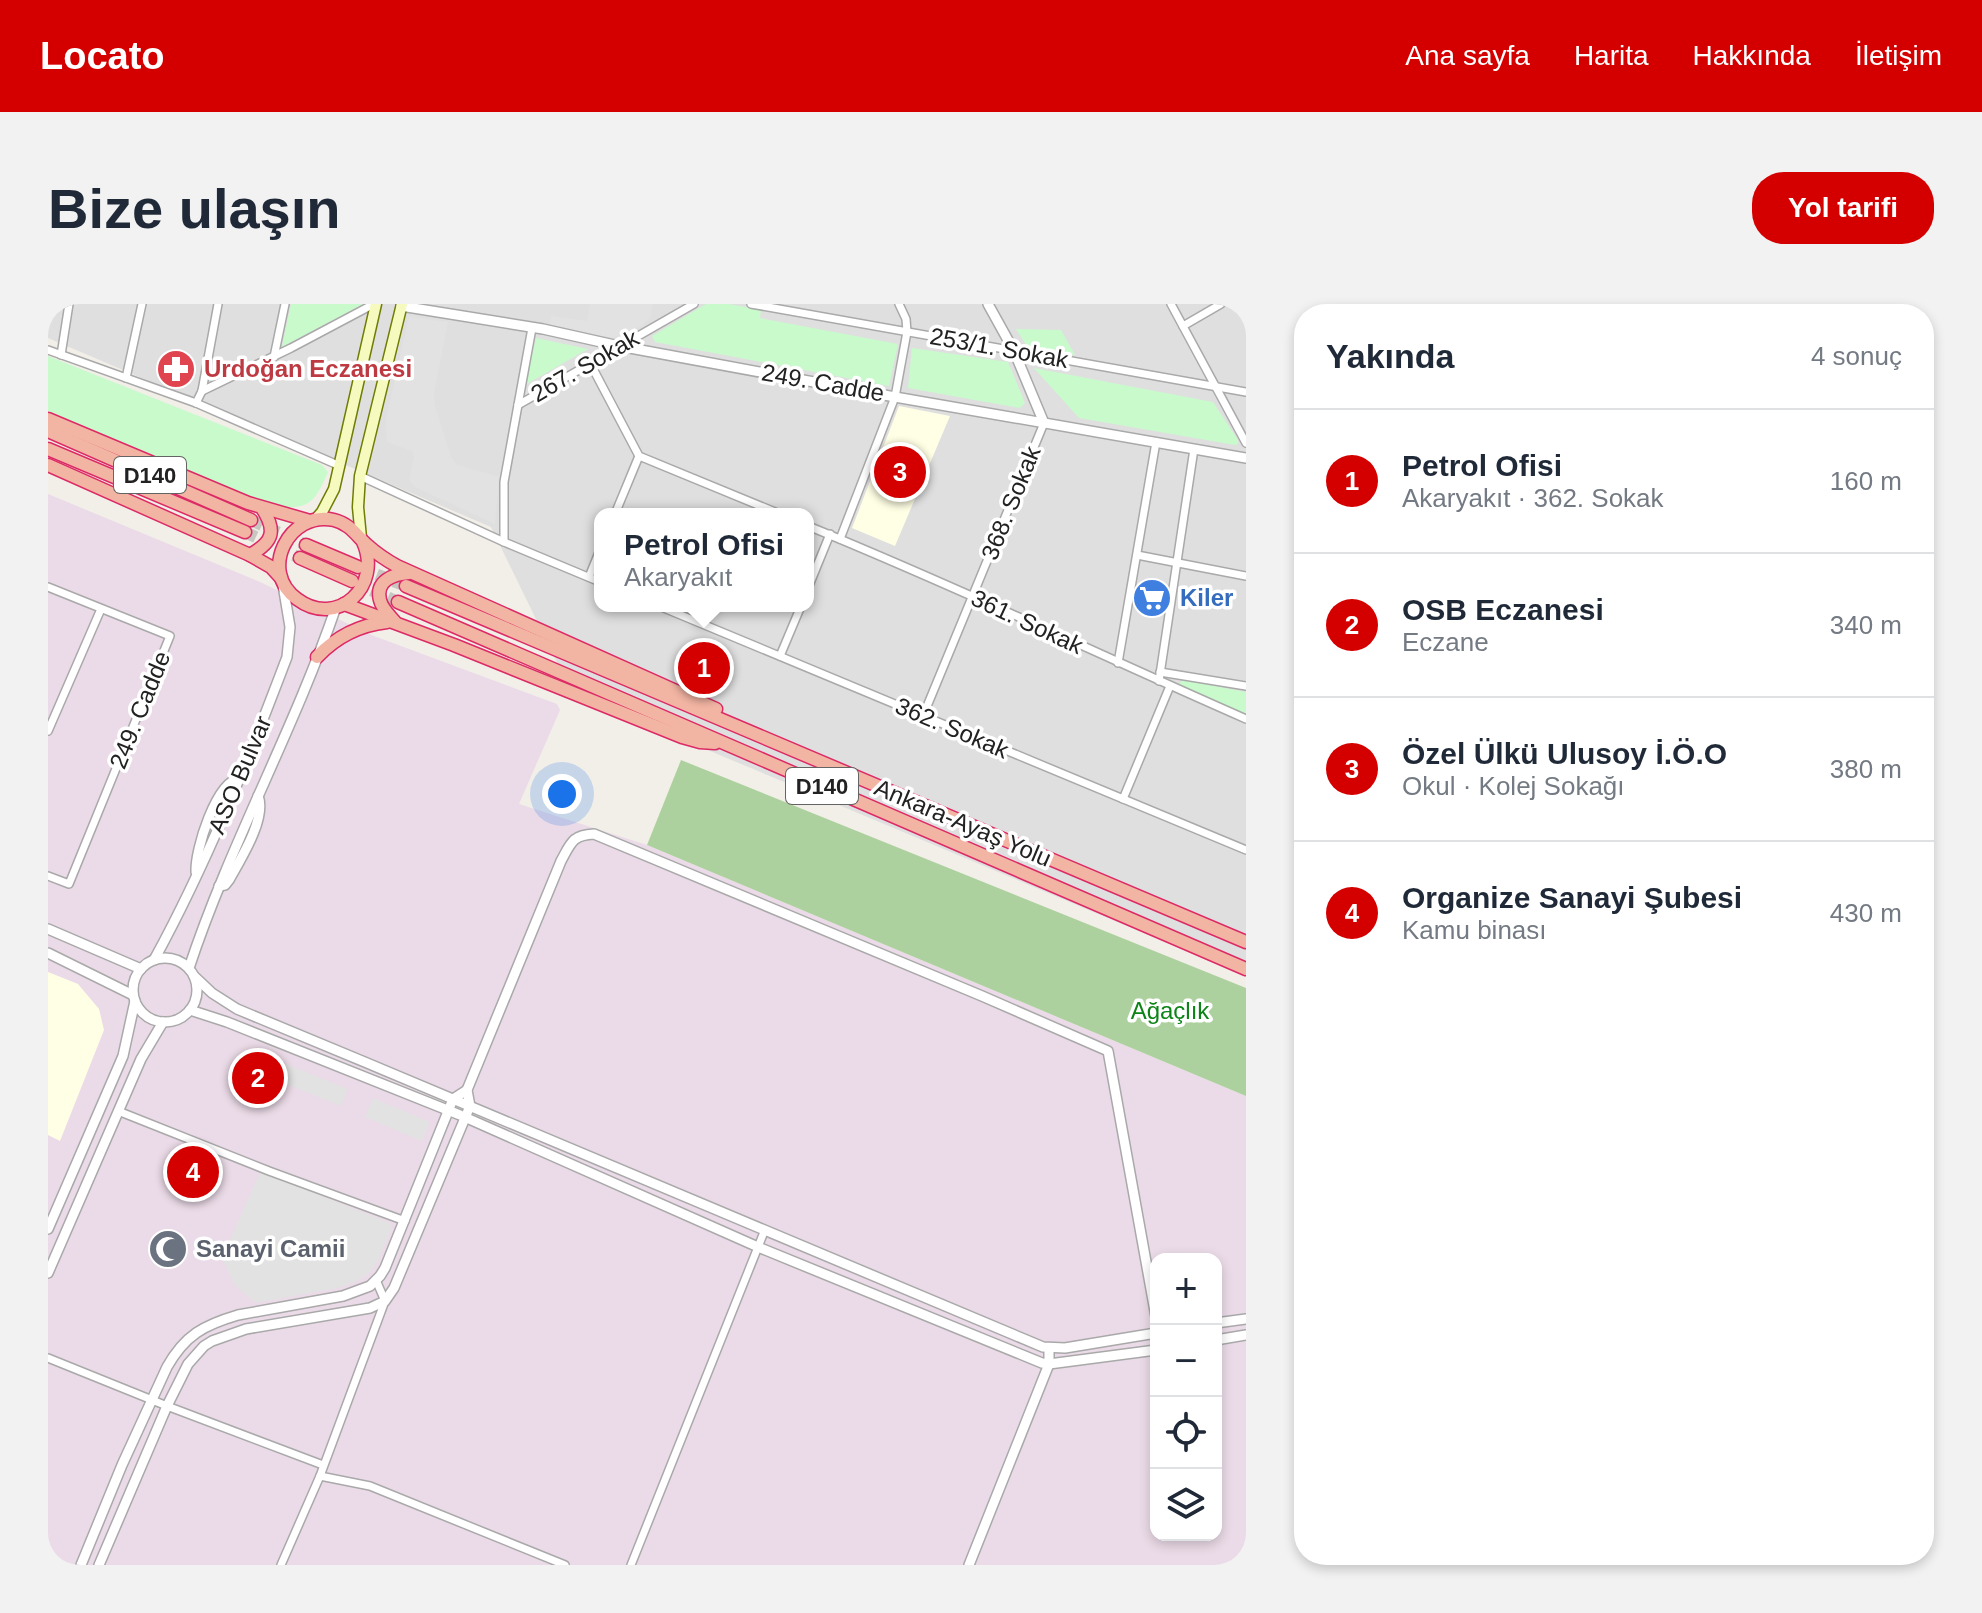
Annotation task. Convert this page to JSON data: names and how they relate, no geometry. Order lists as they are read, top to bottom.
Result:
{
  "streets": {
    "highway": ["D140", "Ankara-Ayaş Yolu"],
    "street": [
      "253/1. Sokak",
      "267. Sokak",
      "249. Cadde",
      "368. Sokak",
      "361. Sokak",
      "362. Sokak",
      "ASO Bulvar"
    ]
  },
  "crossings": [
    ["267. Sokak", "249. Cadde"],
    ["249. Cadde", "368. Sokak"],
    ["368. Sokak", "361. Sokak"],
    ["368. Sokak", "362. Sokak"]
  ],
  "parks": ["Ağaçlık"],
  "places": {
    "pharmacy": ["Urdoğan Eczanesi"],
    "supermarket": ["Kiler"],
    "mosque": ["Sanayi Camii"]
  },
  "page": {
    "header": "Locato",
    "nav": [
      "Ana sayfa",
      "Harita",
      "Hakkında",
      "İletişim"
    ],
    "buttons": "Yol tarifi",
    "title": "Bize ulaşın",
    "heading": ["Yakında", "4 sonuç"],
    "list": [
      {
        "mark": "1",
        "name": "Petrol Ofisi",
        "note": "Akaryakıt · 362. Sokak",
        "value": "160 m"
      },
      {
        "mark": "2",
        "name": "OSB Eczanesi",
        "note": "Eczane",
        "value": "340 m"
      },
      {
        "mark": "3",
        "name": "Özel Ülkü Ulusoy İ.Ö.O",
        "note": "Okul · Kolej Sokağı",
        "value": "380 m"
      },
      {
        "mark": "4",
        "name": "Organize Sanayi Şubesi",
        "note": "Kamu binası",
        "value": "430 m"
      }
    ],
    "pins": [
      "3",
      "1",
      "2",
      "4"
    ],
    "popup": ["Petrol Ofisi", "Akaryakıt"],
    "map_buttons": ["+", "−"]
  }
}
